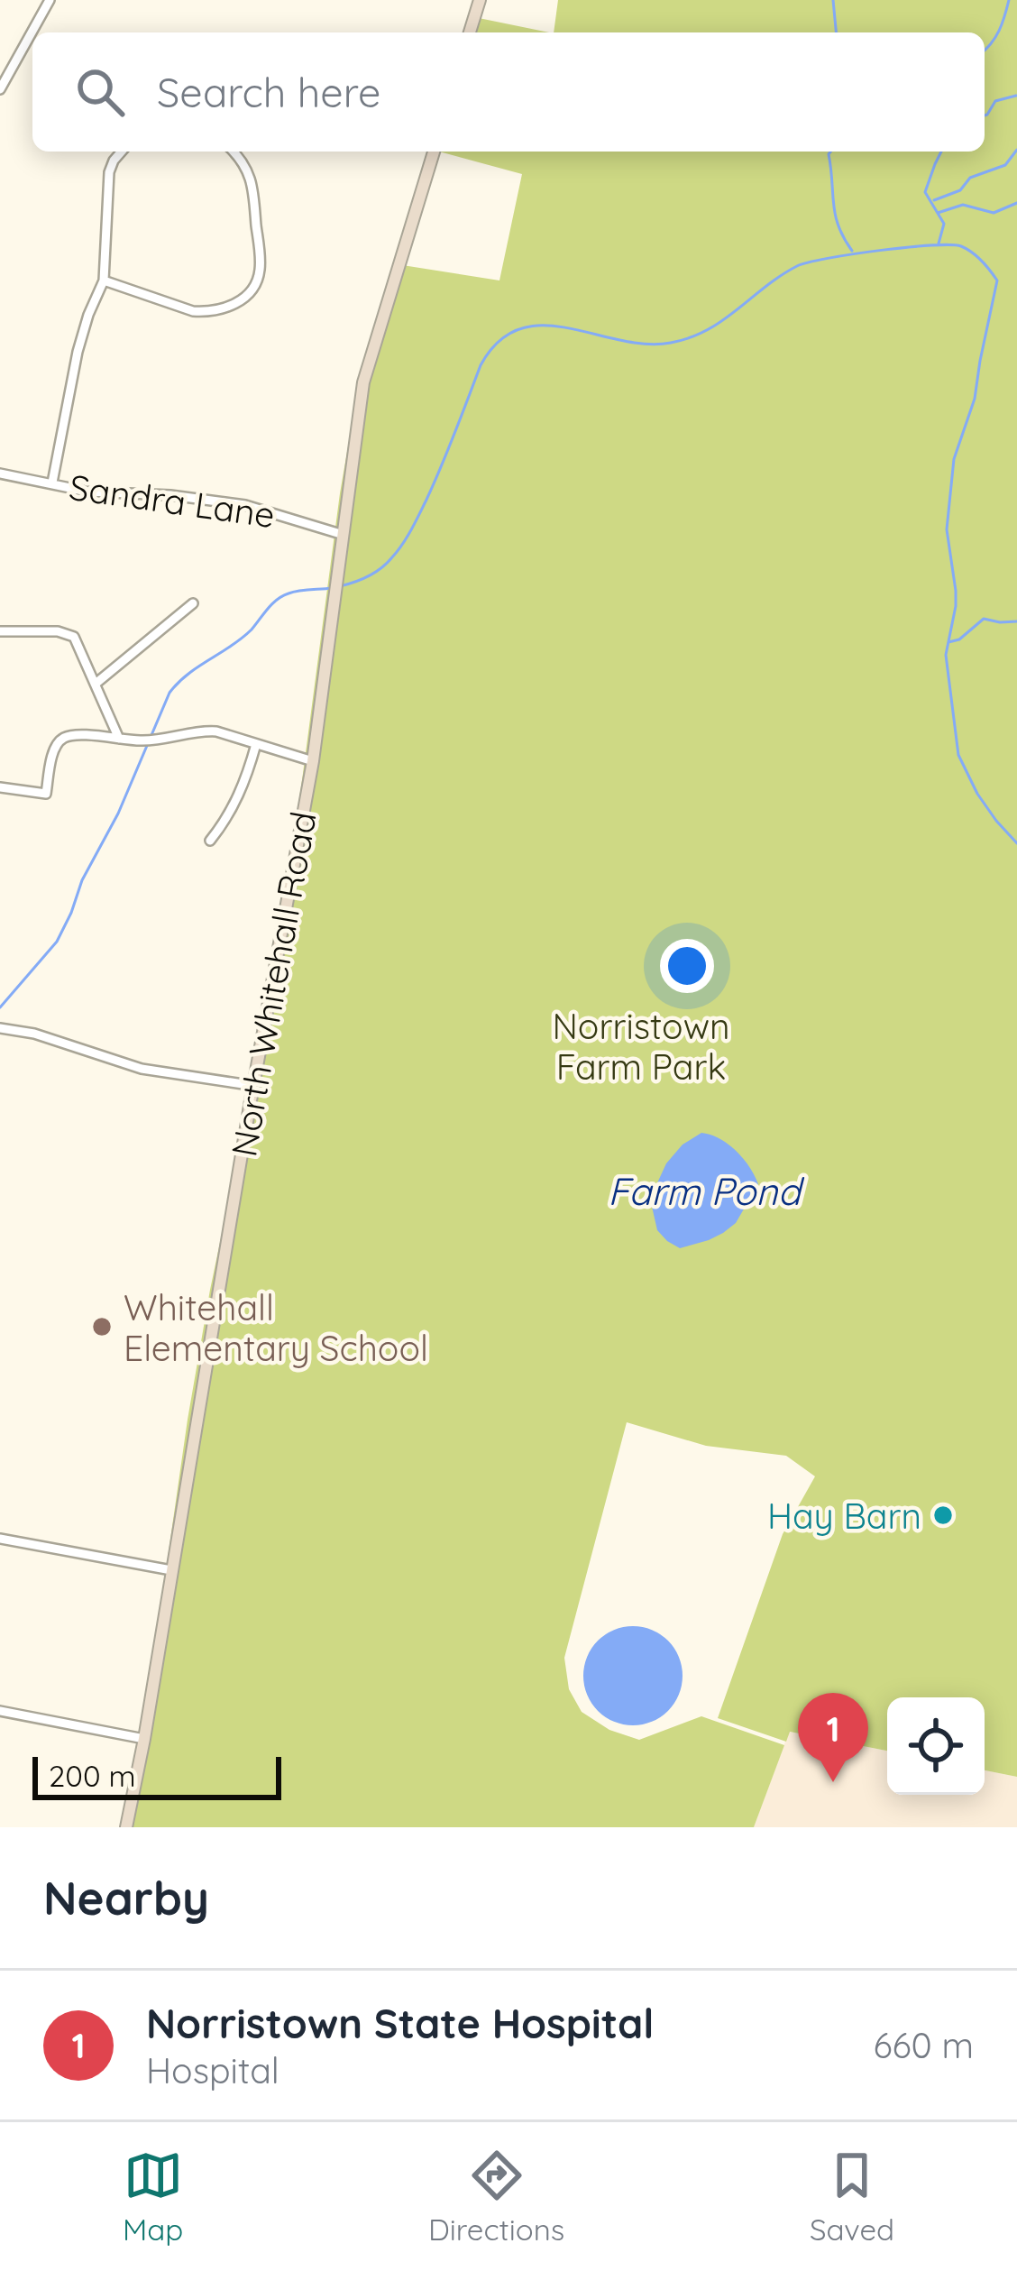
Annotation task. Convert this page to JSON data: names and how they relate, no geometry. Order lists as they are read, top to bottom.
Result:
{
  "streets": {
    "main road": ["North Whitehall Road"],
    "street": ["Sandra Lane"]
  },
  "crossings": [
    ["Sandra Lane", "North Whitehall Road"]
  ],
  "water": ["Farm Pond"],
  "parks": ["Norristown Farm Park"],
  "places": ["Whitehall Elementary School", "Hay Barn"],
  "scale_bar": "200 m",
  "page": {
    "search": "Search here",
    "pins": "1",
    "scale": "200 m",
    "heading": "Nearby",
    "list": [
      {
        "mark": "1",
        "name": "Norristown State Hospital",
        "note": "Hospital",
        "value": "660 m"
      }
    ],
    "nav": ["Map", "Directions", "Saved"]
  }
}
